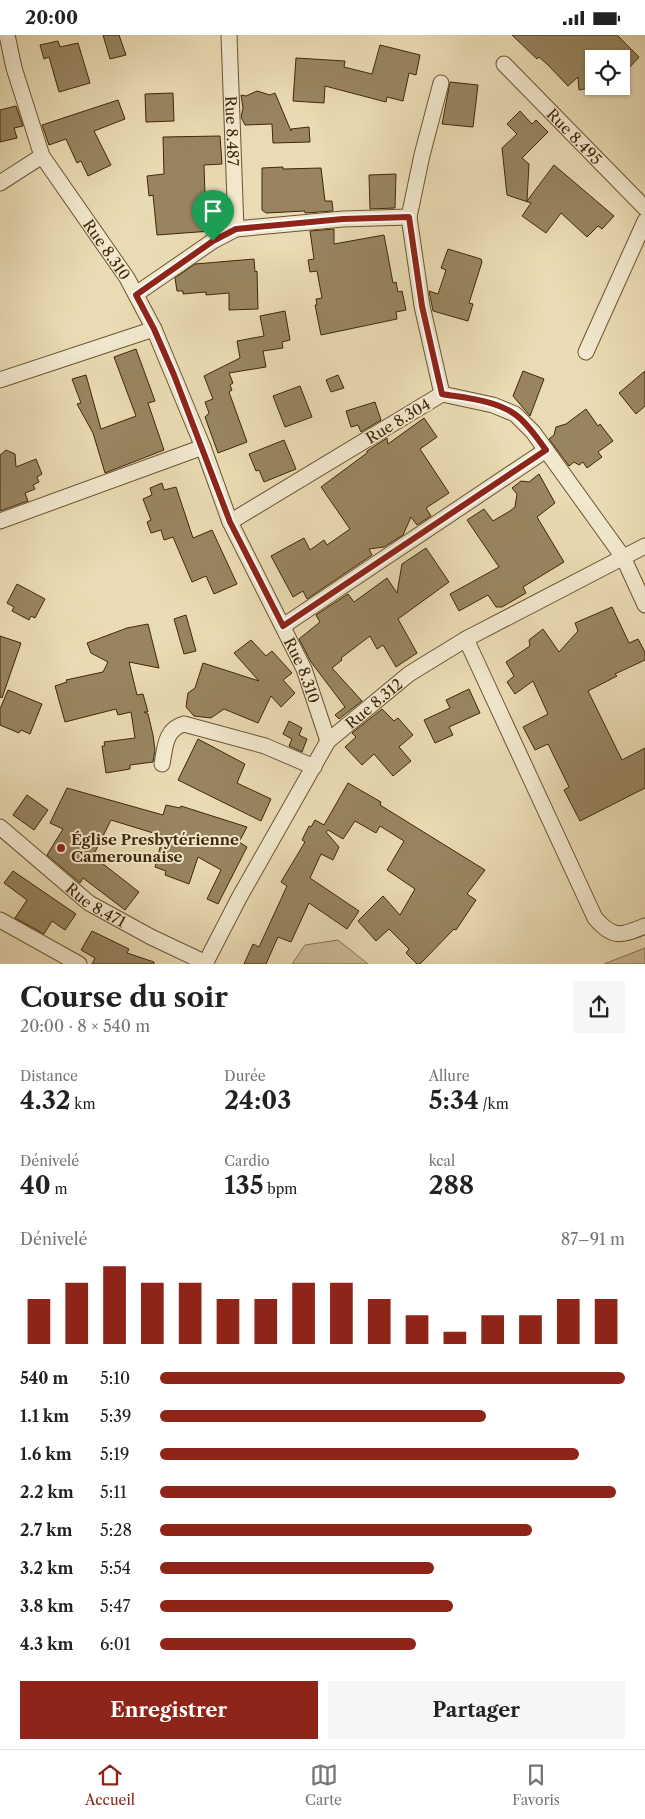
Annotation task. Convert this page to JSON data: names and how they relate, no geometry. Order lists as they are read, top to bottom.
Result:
{
  "streets": {
    "street": [
      "Rue 8.487",
      "Rue 8.495",
      "Rue 8.310",
      "Rue 8.304",
      "Rue 8.312",
      "Rue 8.471"
    ]
  },
  "crossings": [
    ["Rue 8.310", "Rue 8.304"],
    ["Rue 8.310", "Rue 8.312"],
    ["Rue 8.312", "Rue 8.471"]
  ],
  "places": ["Église Presbytérienne Camerounaise"],
  "page": {
    "status": "20:00",
    "heading": ["Course du soir", "20:00 · 8 × 540 m"],
    "stats": [
      ["Distance", "4.32 km"],
      ["Durée", "24:03"],
      ["Allure", "5:34 /km"],
      ["Dénivelé", "40 m"],
      ["Cardio", "135 bpm"],
      ["kcal", "288"]
    ],
    "chart": ["Dénivelé", "87–91 m"],
    "list": [
      {
        "name": "540 m",
        "note": "5:10"
      },
      {
        "name": "1.1 km",
        "note": "5:39"
      },
      {
        "name": "1.6 km",
        "note": "5:19"
      },
      {
        "name": "2.2 km",
        "note": "5:11"
      },
      {
        "name": "2.7 km",
        "note": "5:28"
      },
      {
        "name": "3.2 km",
        "note": "5:54"
      },
      {
        "name": "3.8 km",
        "note": "5:47"
      },
      {
        "name": "4.3 km",
        "note": "6:01"
      }
    ],
    "buttons": ["Enregistrer", "Partager"],
    "tabs": ["Accueil", "Carte", "Favoris"]
  }
}
